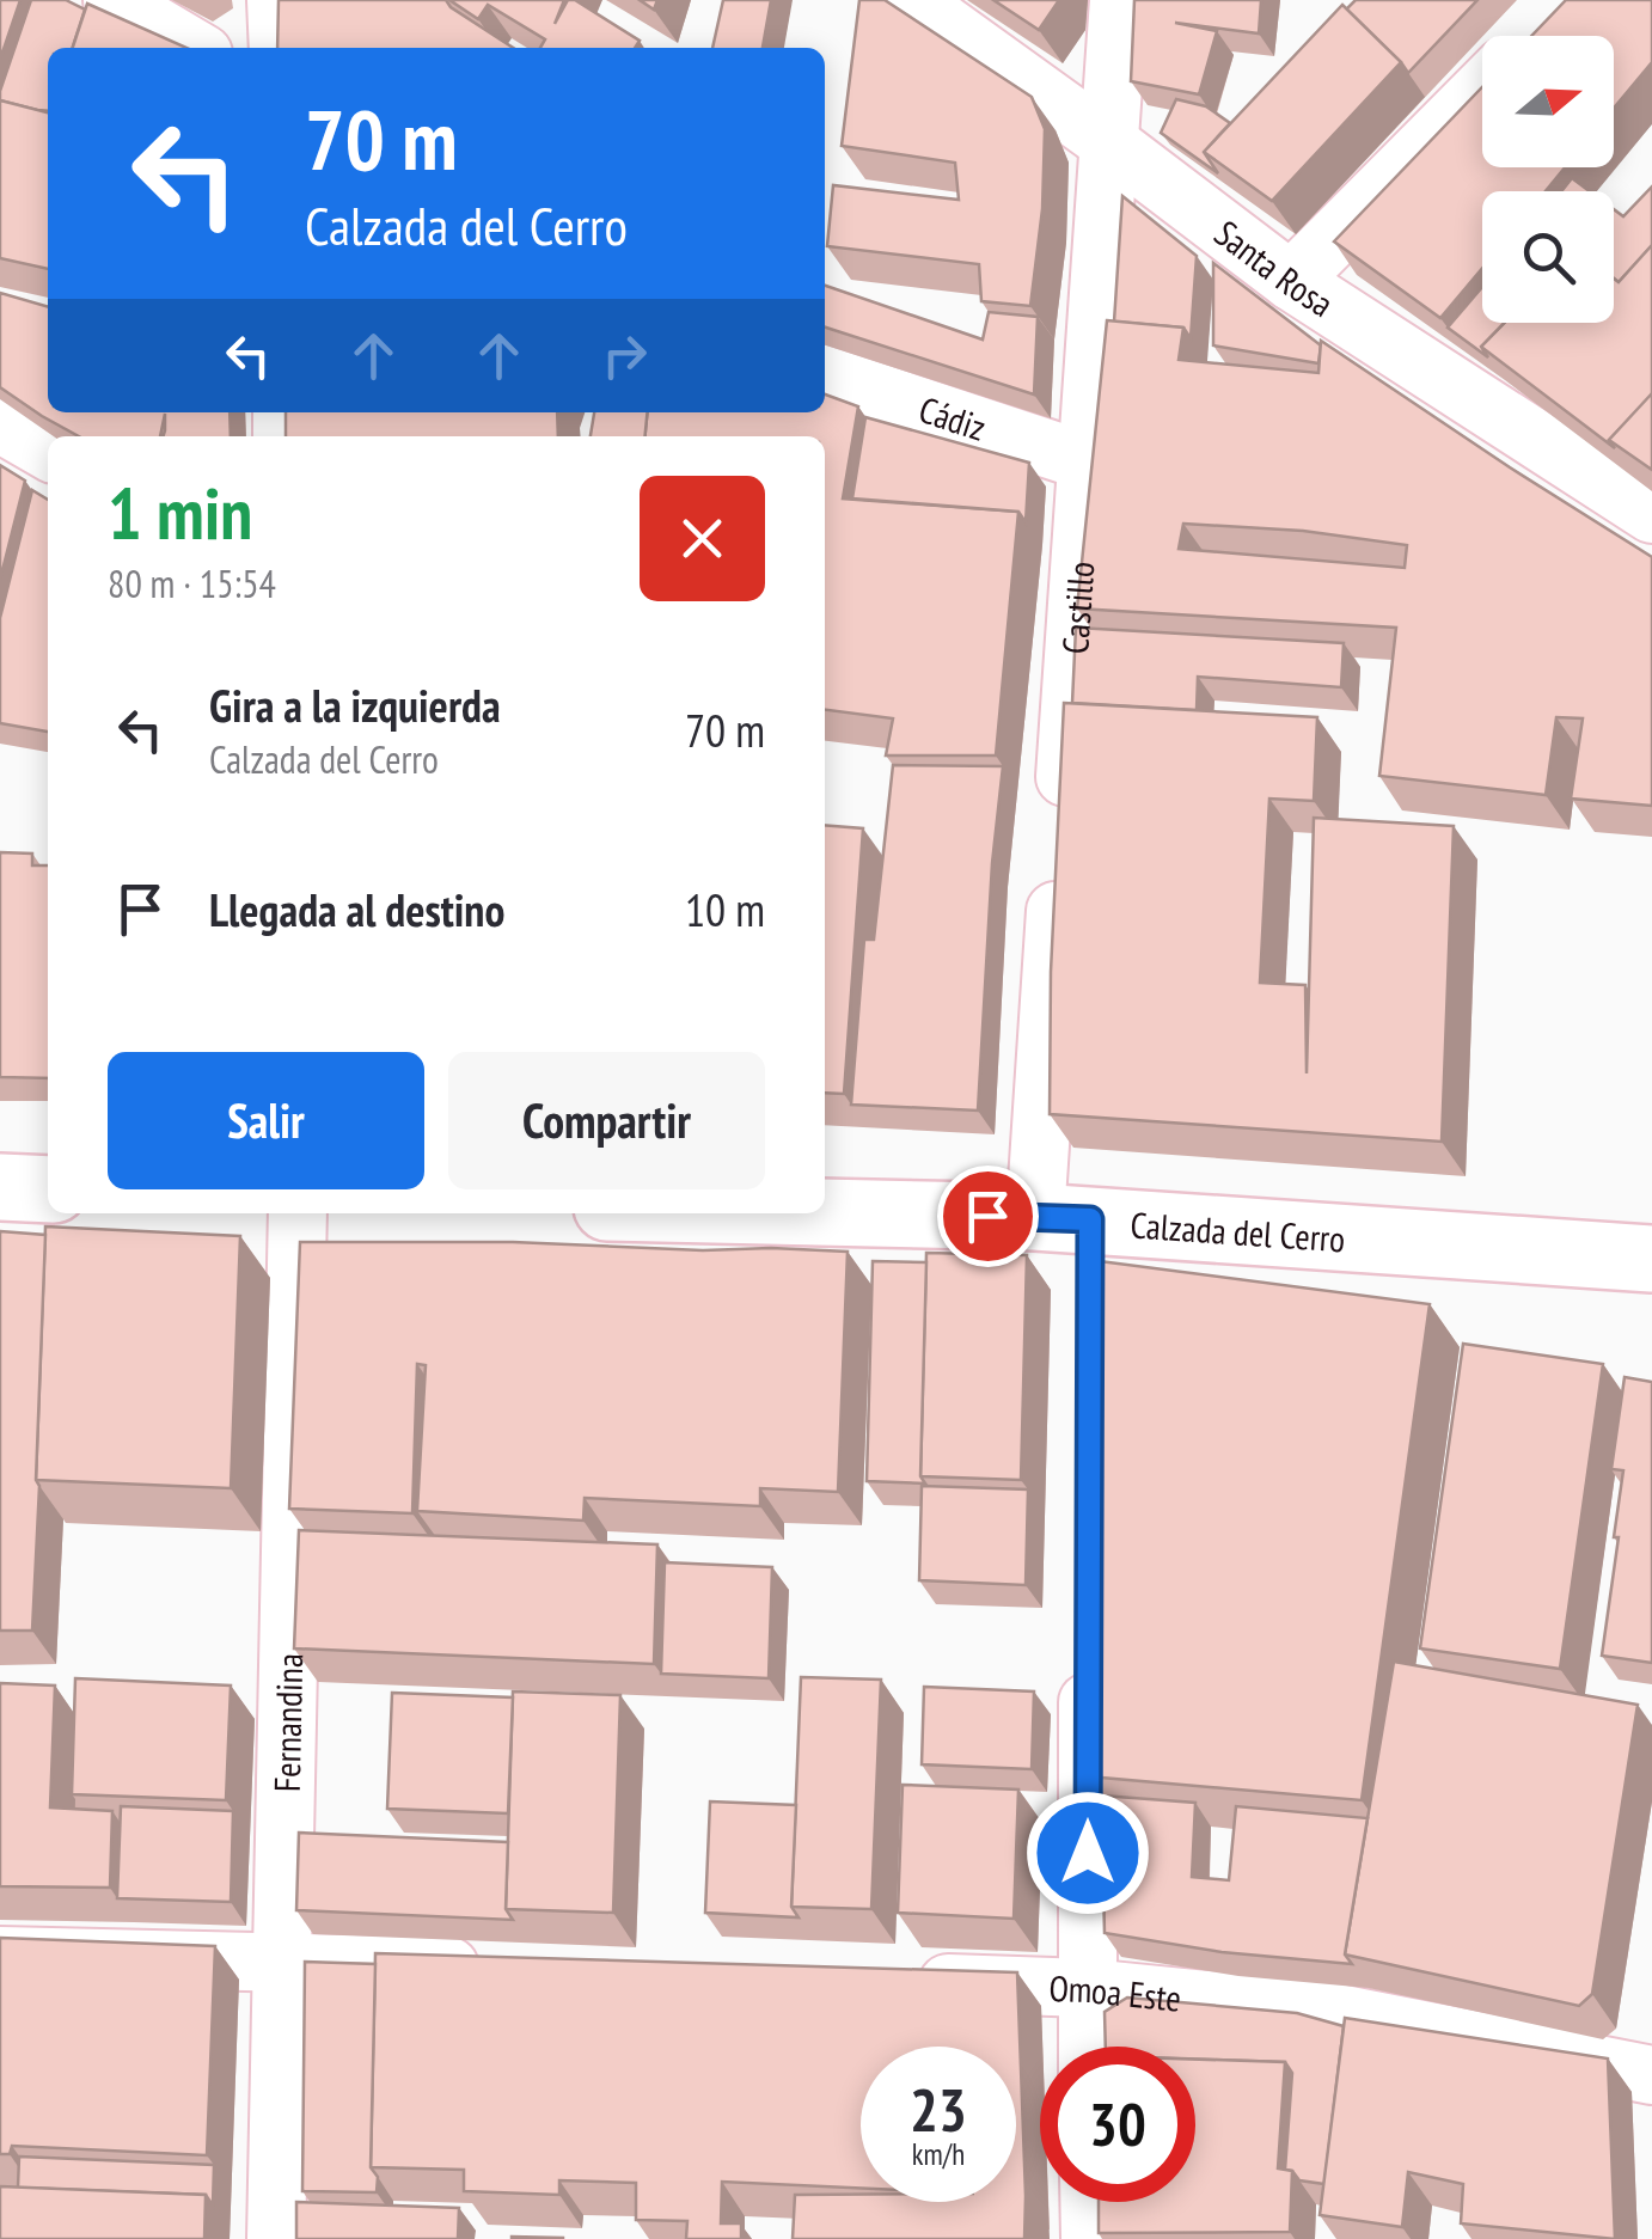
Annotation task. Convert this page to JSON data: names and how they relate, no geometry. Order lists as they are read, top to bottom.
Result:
{
  "streets": {
    "main road": ["Calzada del Cerro"],
    "street": [
      "Santa Rosa",
      "Cádiz",
      "Castillo",
      "Fernandina",
      "Omoa Este"
    ]
  },
  "crossings": [
    ["Santa Rosa", "Castillo"],
    ["Cádiz", "Castillo"],
    ["Castillo", "Calzada del Cerro"]
  ],
  "north": "right",
  "page": {
    "turn": ["70 m", "Calzada del Cerro"],
    "heading": ["1 min", "80 m · 15:54"],
    "list": [
      {
        "name": "Gira a la izquierda",
        "note": "Calzada del Cerro",
        "value": "70 m"
      },
      {
        "name": "Llegada al destino",
        "value": "10 m"
      }
    ],
    "buttons": ["Salir", "Compartir"],
    "speed": "23 km/h",
    "limit": "30"
  }
}
